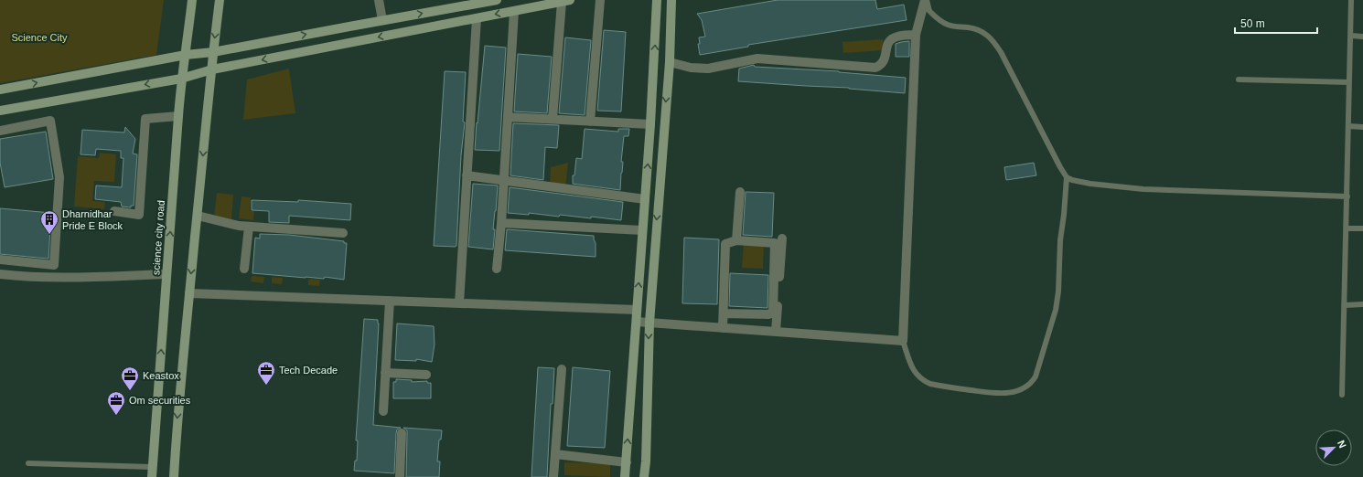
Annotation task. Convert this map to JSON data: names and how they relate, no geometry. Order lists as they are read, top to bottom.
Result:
{
  "streets": {
    "street": ["science city road"]
  },
  "parks": ["Science City"],
  "places": {
    "building": ["Dharnidhar Pride E Block"],
    "office": ["Tech Decade", "Keastox", "Om securities"]
  },
  "scale_bar": "50 m",
  "north": "top right"
}
